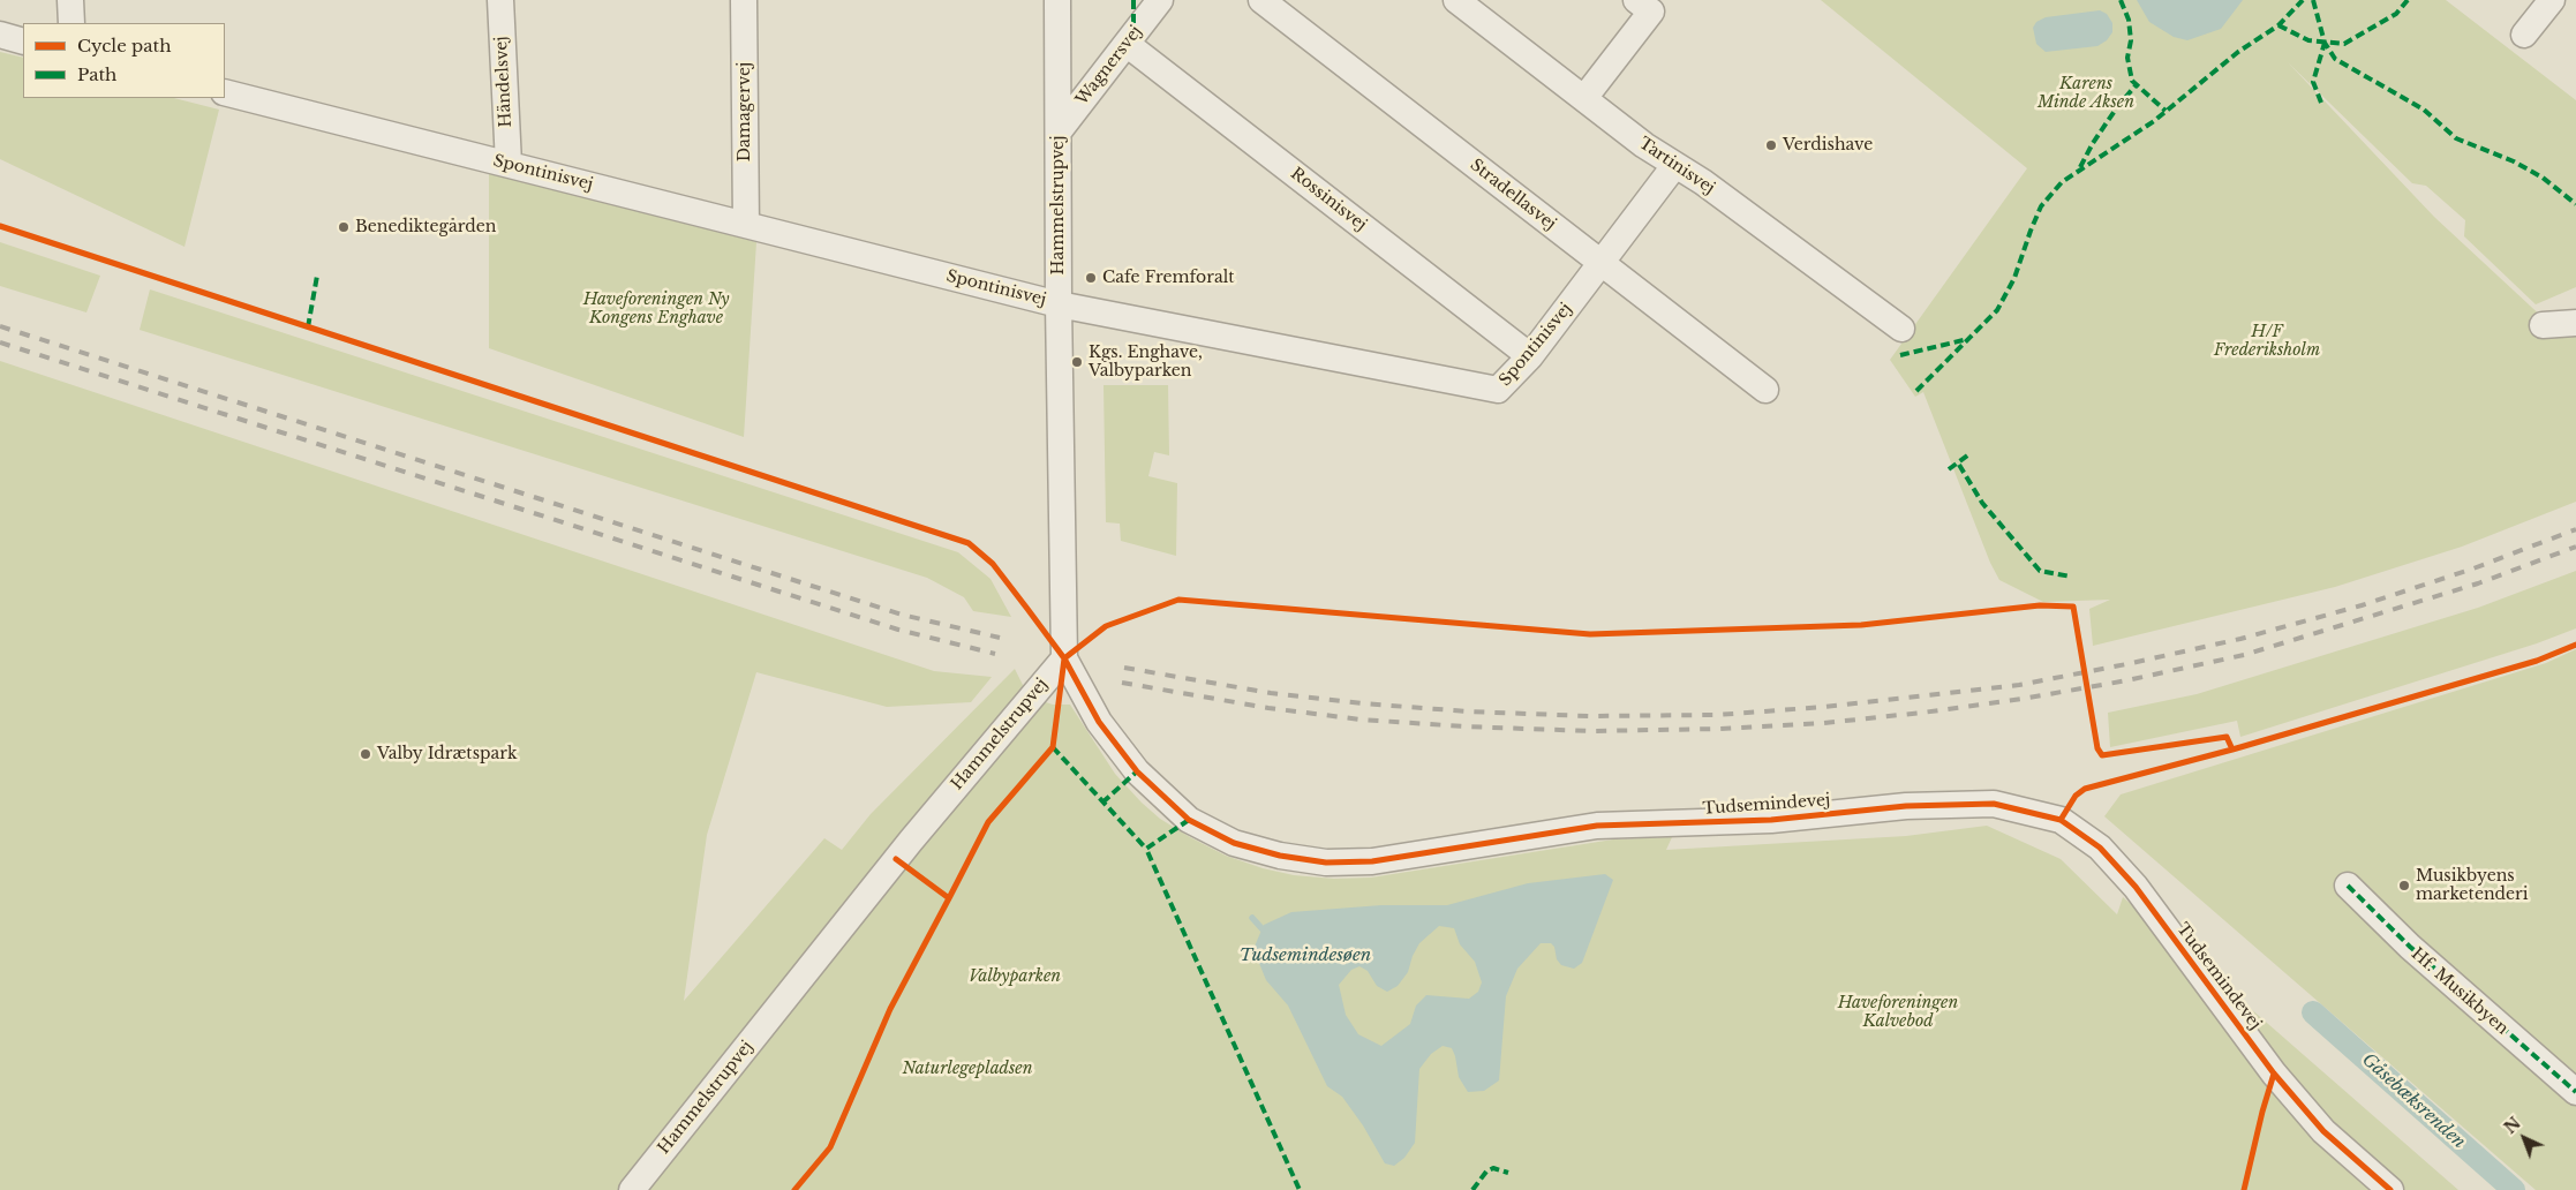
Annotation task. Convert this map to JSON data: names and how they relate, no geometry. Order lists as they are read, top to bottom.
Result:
{
  "streets": {
    "street": [
      "Wagnersvej",
      "Händelsvej",
      "Damagervej",
      "Tartinisvej",
      "Spontinisvej",
      "Stradellasvej",
      "Rossinisvej",
      "Hammelstrupvej",
      "Tudsemindevej",
      "Hf. Musikbyen"
    ]
  },
  "crossings": [
    ["Wagnersvej", "Rossinisvej"],
    ["Wagnersvej", "Hammelstrupvej"],
    ["Händelsvej", "Spontinisvej"],
    ["Damagervej", "Spontinisvej"],
    ["Tartinisvej", "Spontinisvej"],
    ["Spontinisvej", "Stradellasvej"],
    ["Spontinisvej", "Rossinisvej"],
    ["Spontinisvej", "Hammelstrupvej"],
    ["Hammelstrupvej", "Tudsemindevej"]
  ],
  "water": ["Tudsemindesøen", "Gåsebæksrenden"],
  "parks": [
    "Karens Minde Aksen",
    "Haveforeningen Ny Kongens Enghave",
    "H/F Frederiksholm",
    "Valbyparken",
    "Haveforeningen Kalvebod",
    "Naturlegepladsen"
  ],
  "places": [
    "Verdishave",
    "Benediktegården",
    "Cafe Fremforalt",
    "Kgs. Enghave, Valbyparken",
    "Valby Idrætspark",
    "Musikbyens marketenderi"
  ],
  "legend": ["Cycle path", "Path"],
  "north": "top left"
}
